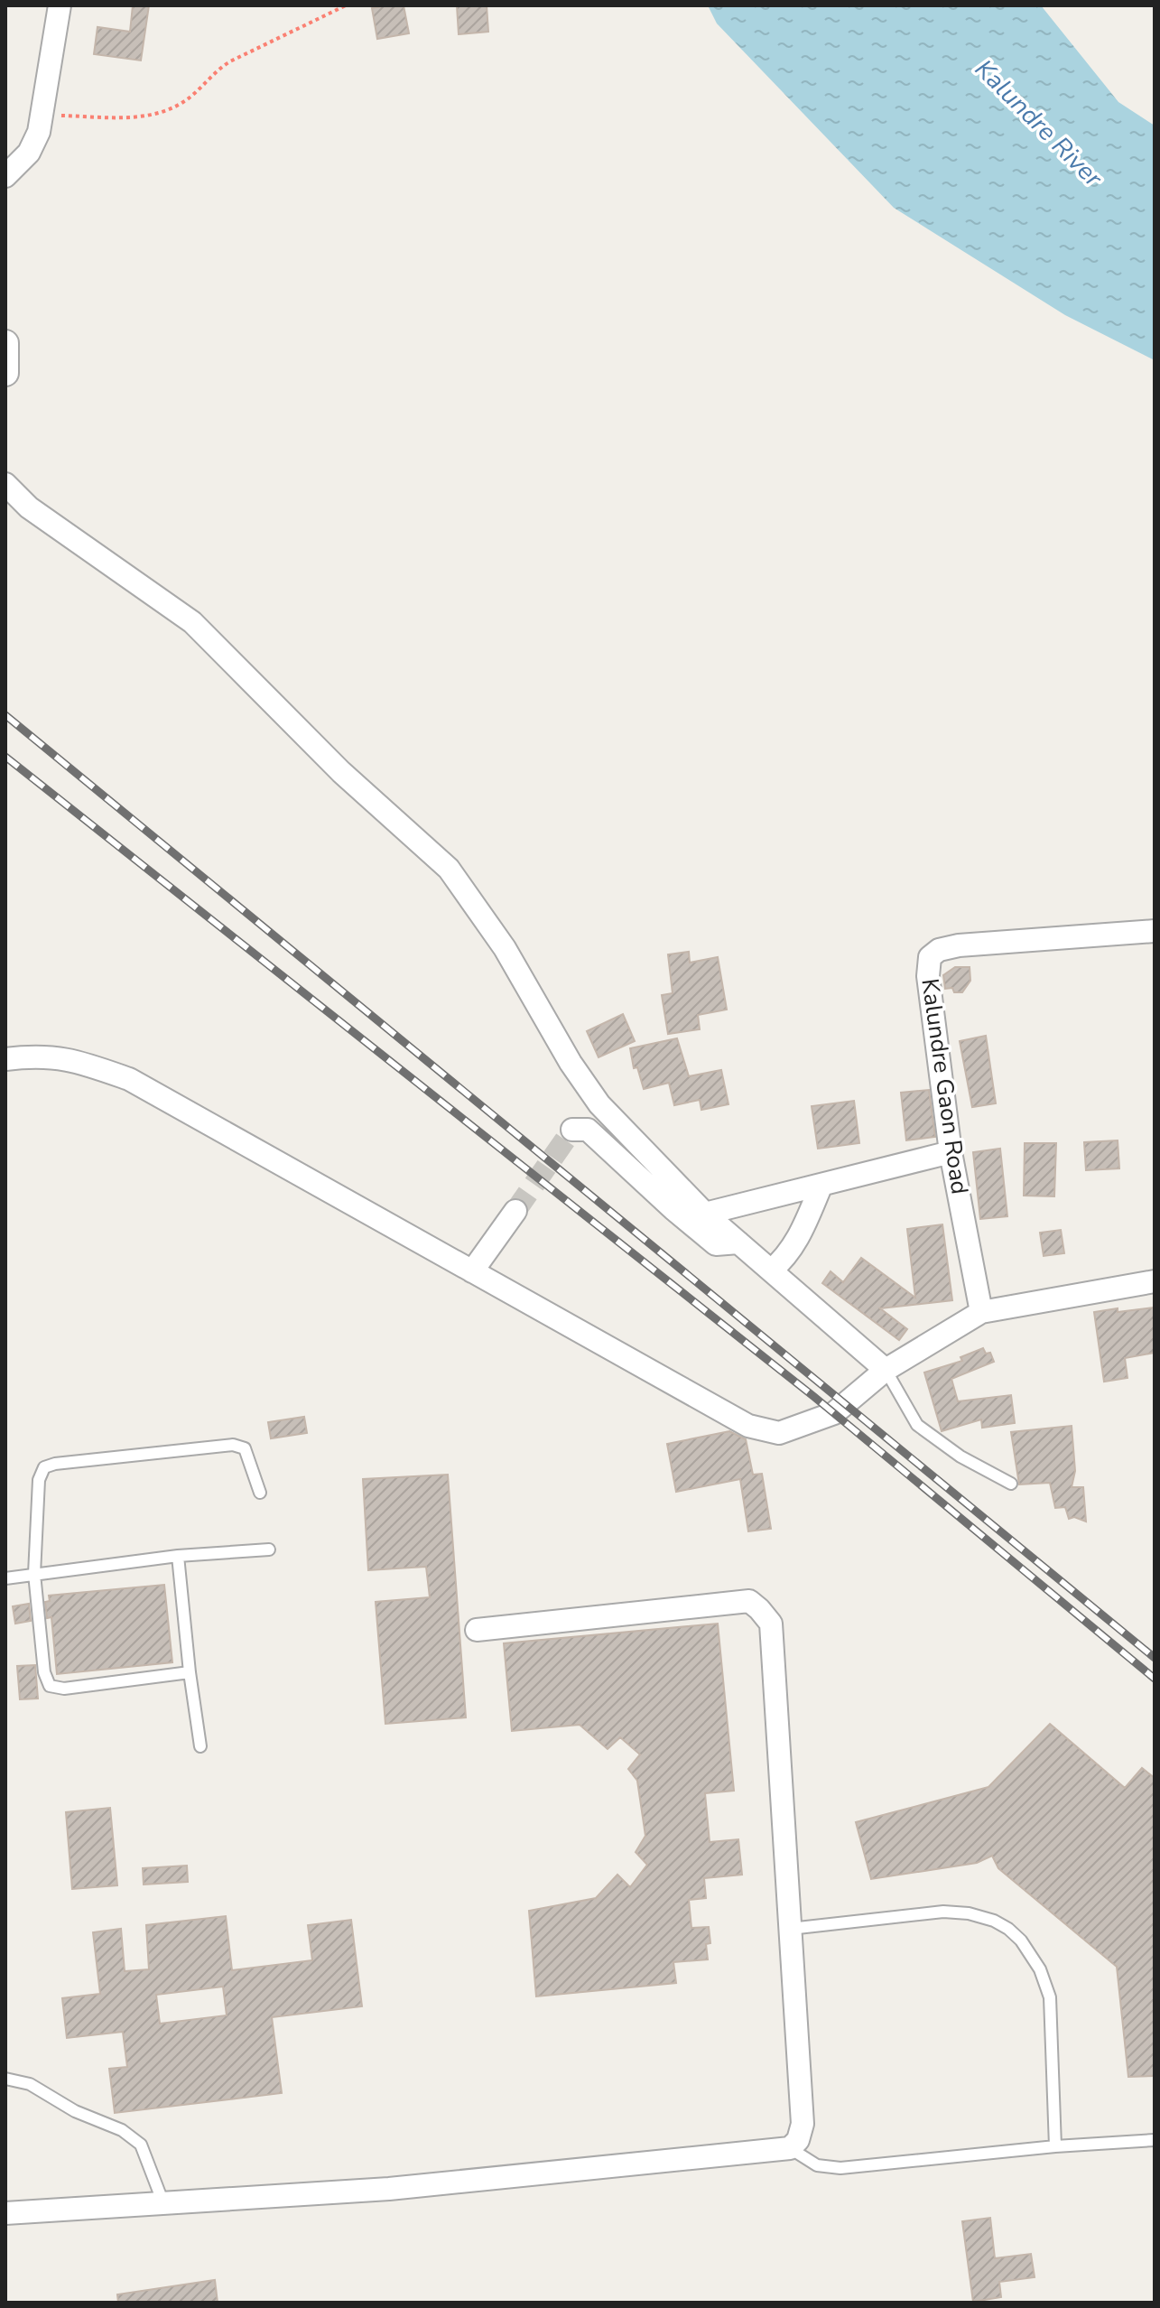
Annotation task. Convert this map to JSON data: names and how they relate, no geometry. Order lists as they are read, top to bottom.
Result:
{
  "streets": {
    "street": ["Kalundre Gaon Road"]
  },
  "water": ["Kalundre River"]
}
